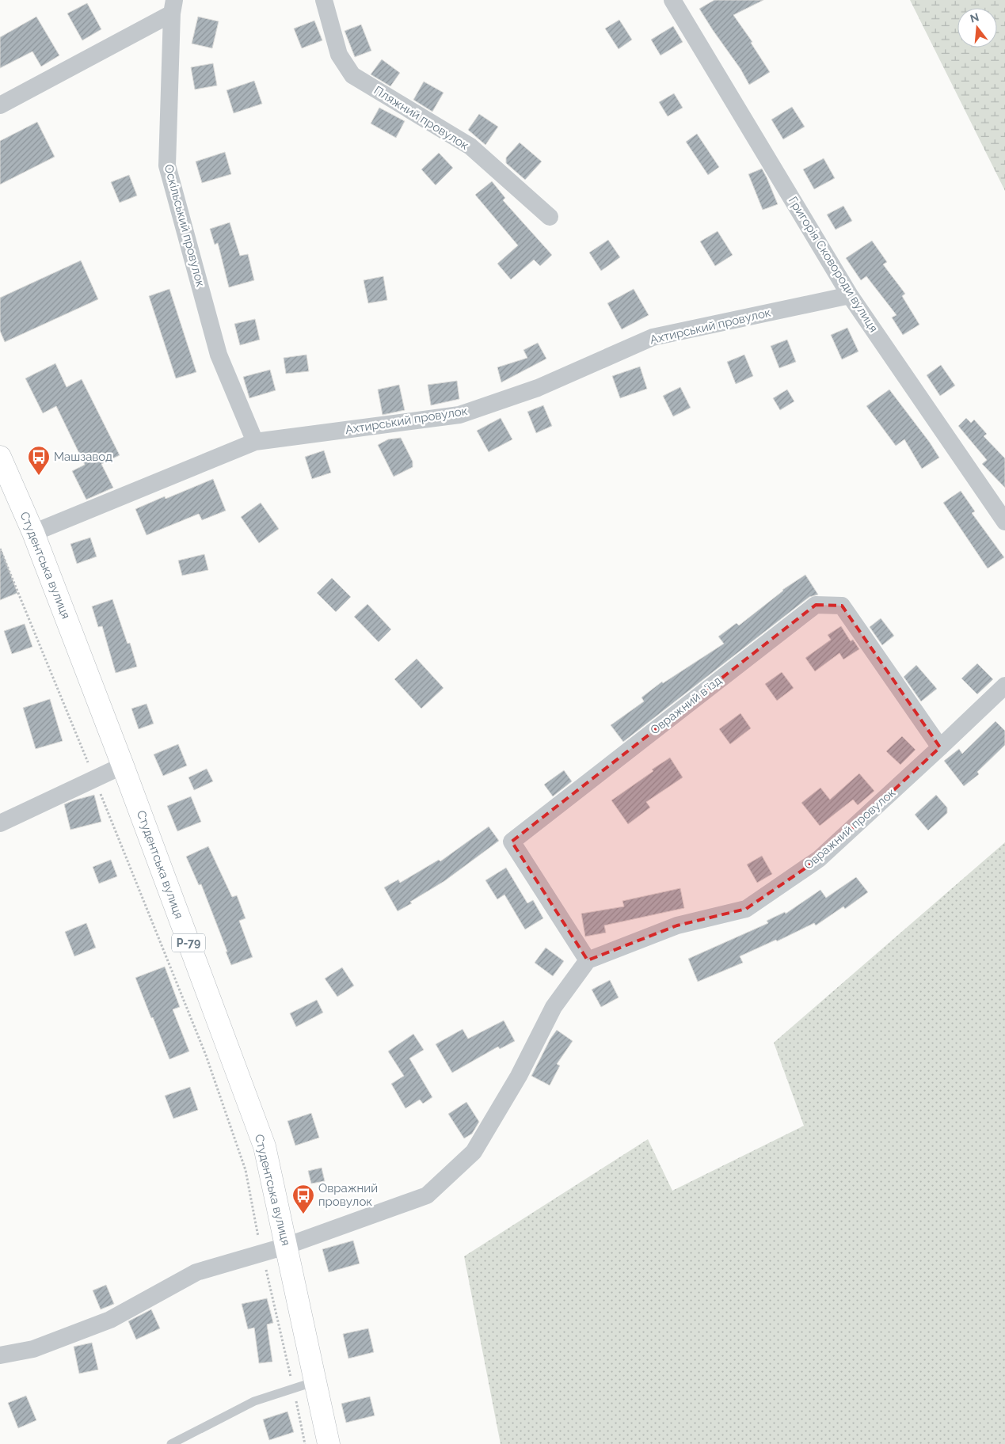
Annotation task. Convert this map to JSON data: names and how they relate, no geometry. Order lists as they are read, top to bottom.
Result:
{
  "streets": {
    "main road": ["Студентська вулиця", "Р-79"],
    "street": [
      "Пляжний провулок",
      "Оскільський провулок",
      "Григорія Сковороди вулиця",
      "Ахтирський провулок",
      "Овражний в'їзд",
      "Овражний провулок"
    ]
  },
  "crossings": [
    ["Оскільський провулок", "Ахтирський провулок"],
    ["Григорія Сковороди вулиця", "Ахтирський провулок"],
    ["Ахтирський провулок", "Студентська вулиця"],
    ["Овражний в'їзд", "Овражний провулок"]
  ],
  "places": {
    "bus stop": ["Машзавод", "Овражний провулок"]
  },
  "north": "top"
}
